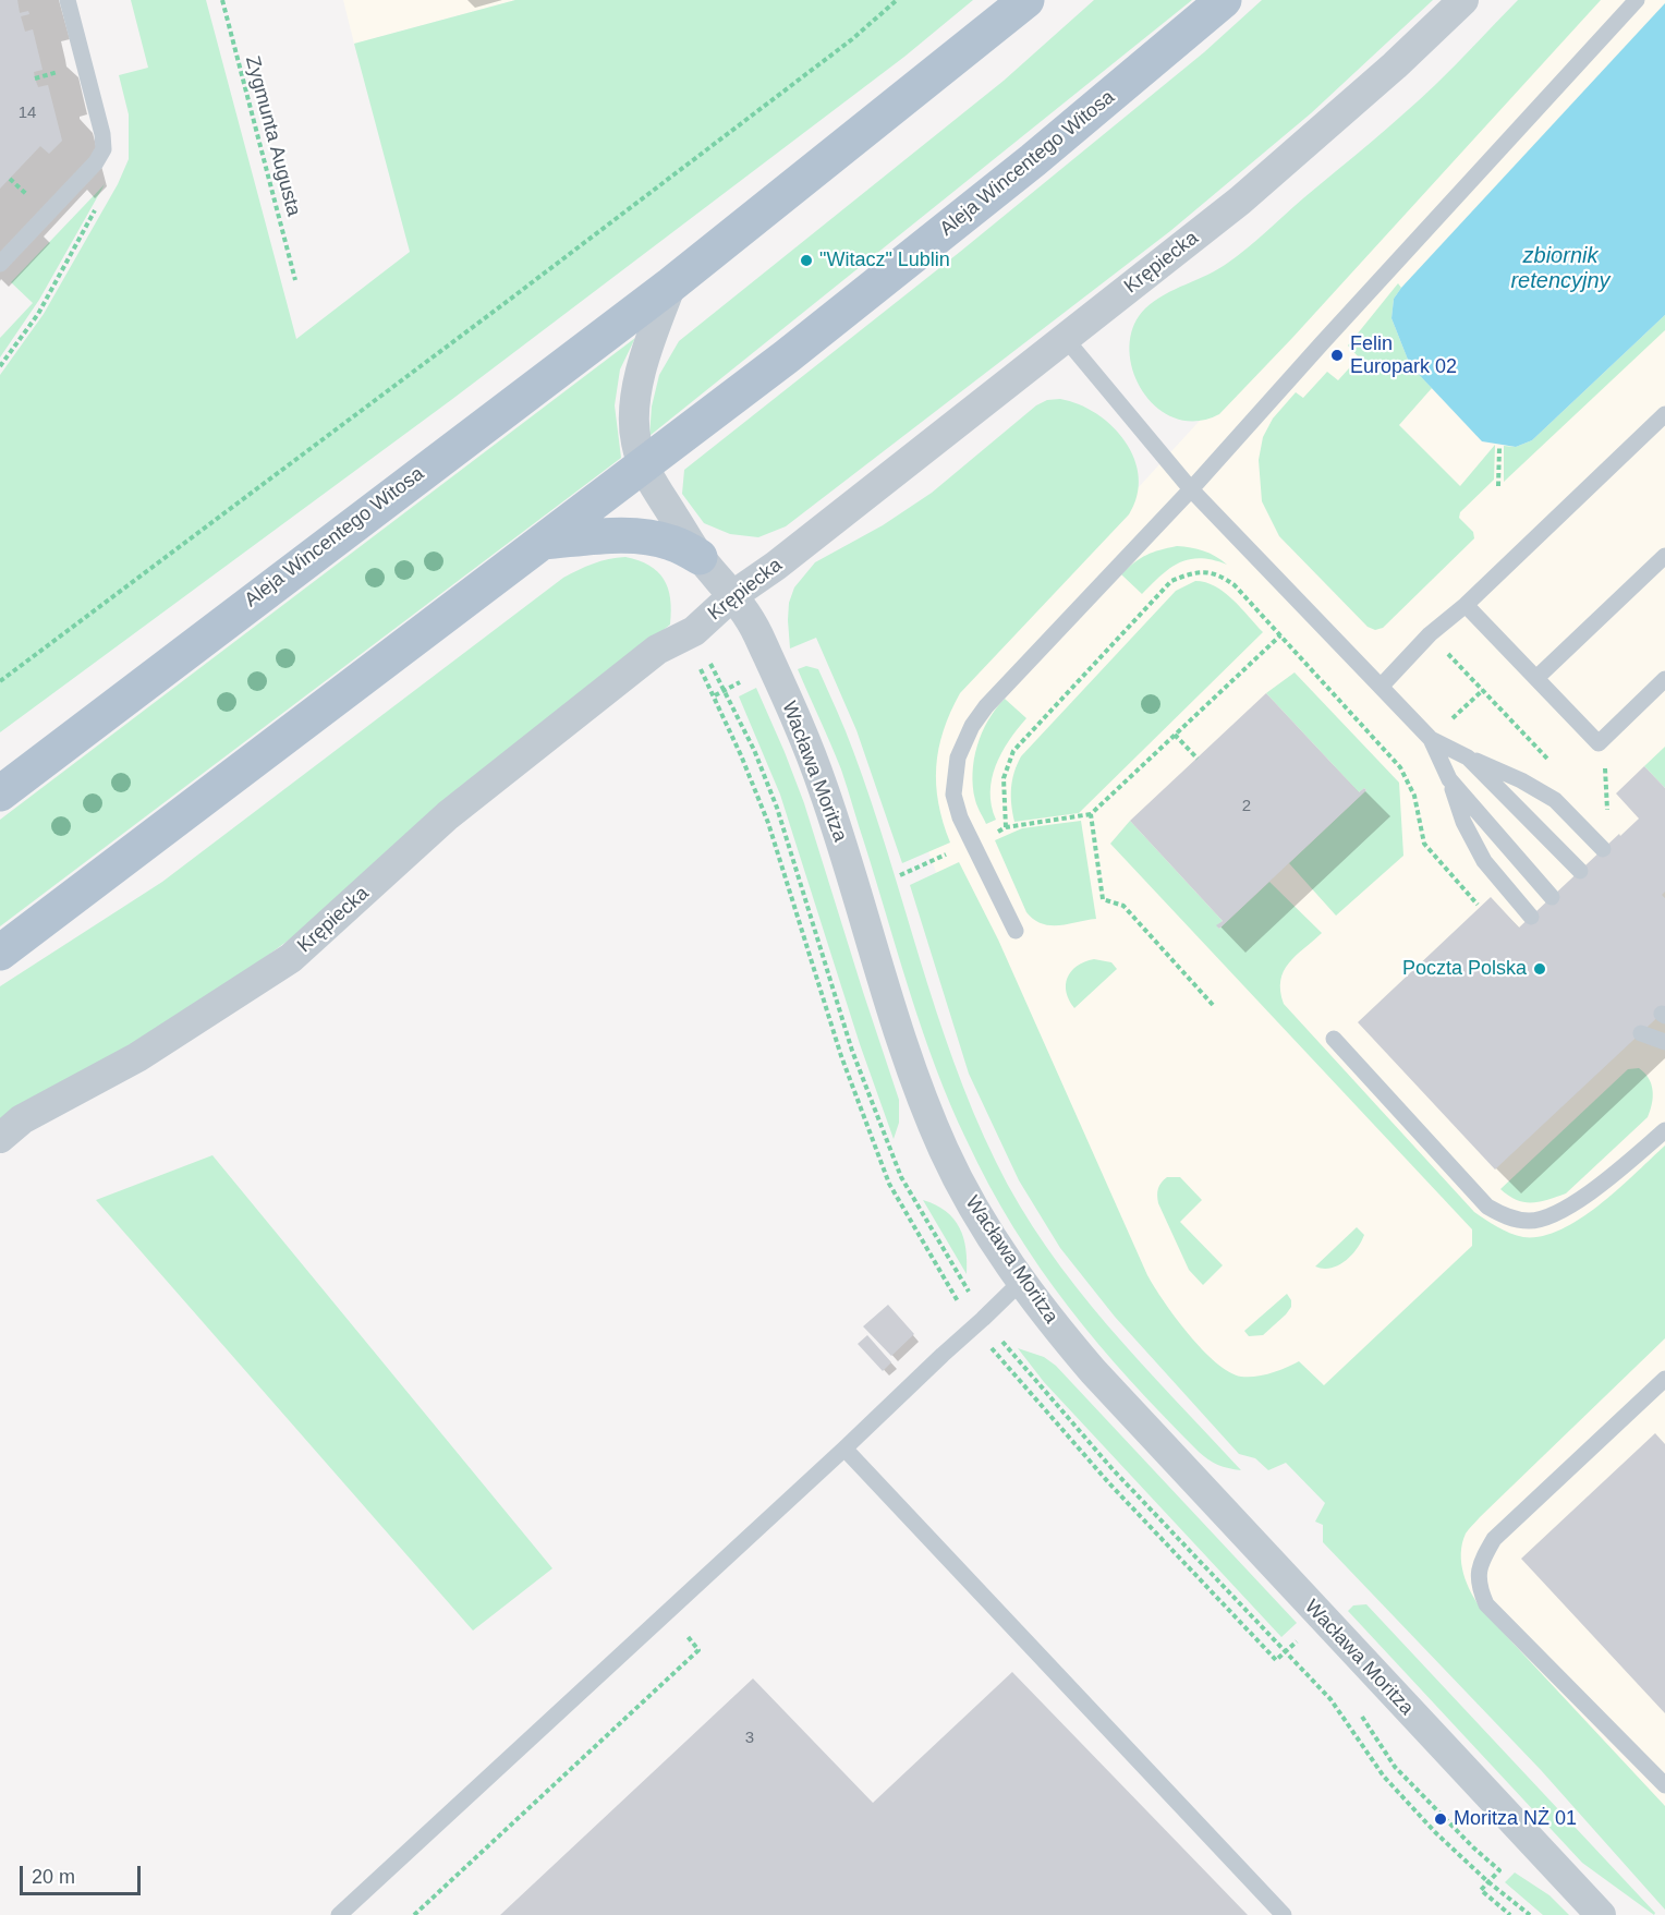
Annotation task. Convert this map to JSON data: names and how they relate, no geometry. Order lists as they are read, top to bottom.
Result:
{
  "streets": {
    "main road": ["Aleja Wincentego Witosa"],
    "street": ["Krępiecka", "Wacława Moritza"],
    "path": ["Zygmunta Augusta"]
  },
  "crossings": [
    ["Aleja Wincentego Witosa", "Wacława Moritza"],
    ["Krępiecka", "Wacława Moritza"]
  ],
  "water": ["zbiornik retencyjny"],
  "places": [
    "\"Witacz\" Lublin",
    "Felin Europark 02",
    "Poczta Polska",
    "Moritza NŻ 01"
  ],
  "house_numbers": ["14", "2", "3"],
  "scale_bar": "20 m"
}
